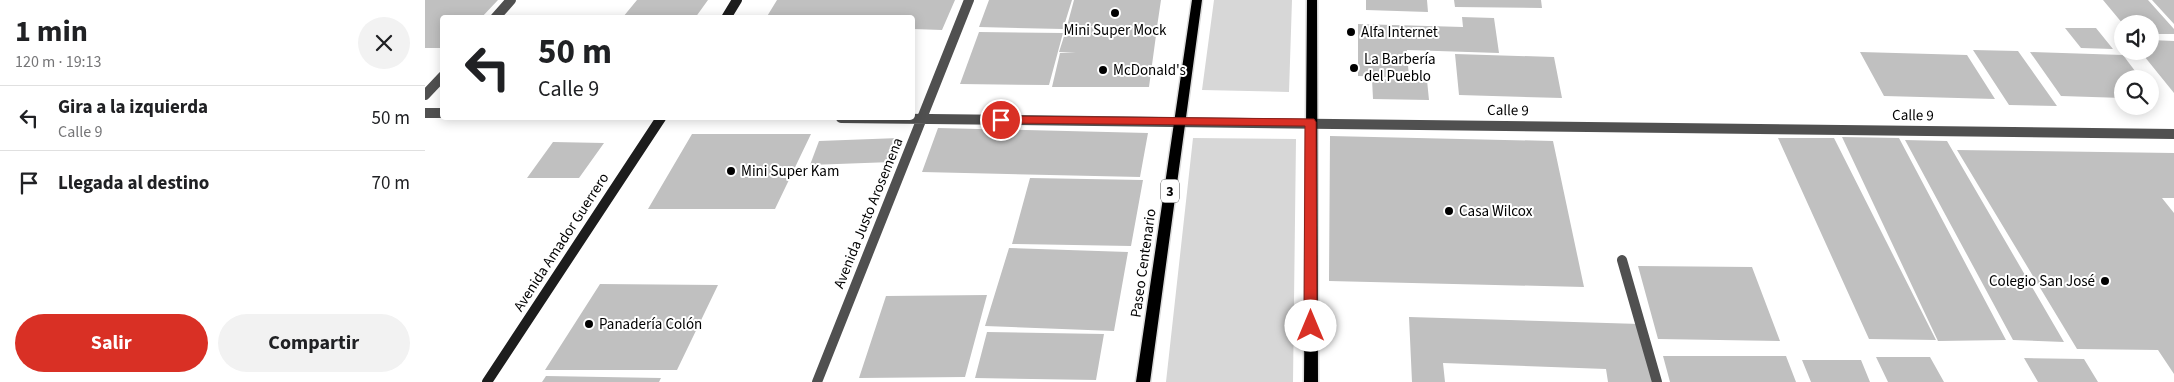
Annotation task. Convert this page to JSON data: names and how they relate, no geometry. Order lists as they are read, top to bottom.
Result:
{
  "streets": {
    "main road": ["3", "Avenida Amador Guerrero", "Paseo Centenario"],
    "street": ["Calle 9", "Avenida Justo Arosemena"]
  },
  "crossings": [
    ["Calle 9", "Avenida Justo Arosemena"],
    ["Calle 9", "Paseo Centenario"]
  ],
  "places": [
    "Mini Super Mock",
    "Alfa Internet",
    "La Barbería del Pueblo",
    "McDonald's",
    "Mini Super Kam",
    "Casa Wilcox",
    "Colegio San José",
    "Panadería Colón"
  ],
  "page": {
    "heading": ["1 min", "120 m · 19:13"],
    "turn": ["50 m", "Calle 9"],
    "list": [
      {
        "name": "Gira a la izquierda",
        "note": "Calle 9",
        "value": "50 m"
      },
      {
        "name": "Llegada al destino",
        "value": "70 m"
      }
    ],
    "buttons": ["Salir", "Compartir"]
  }
}
